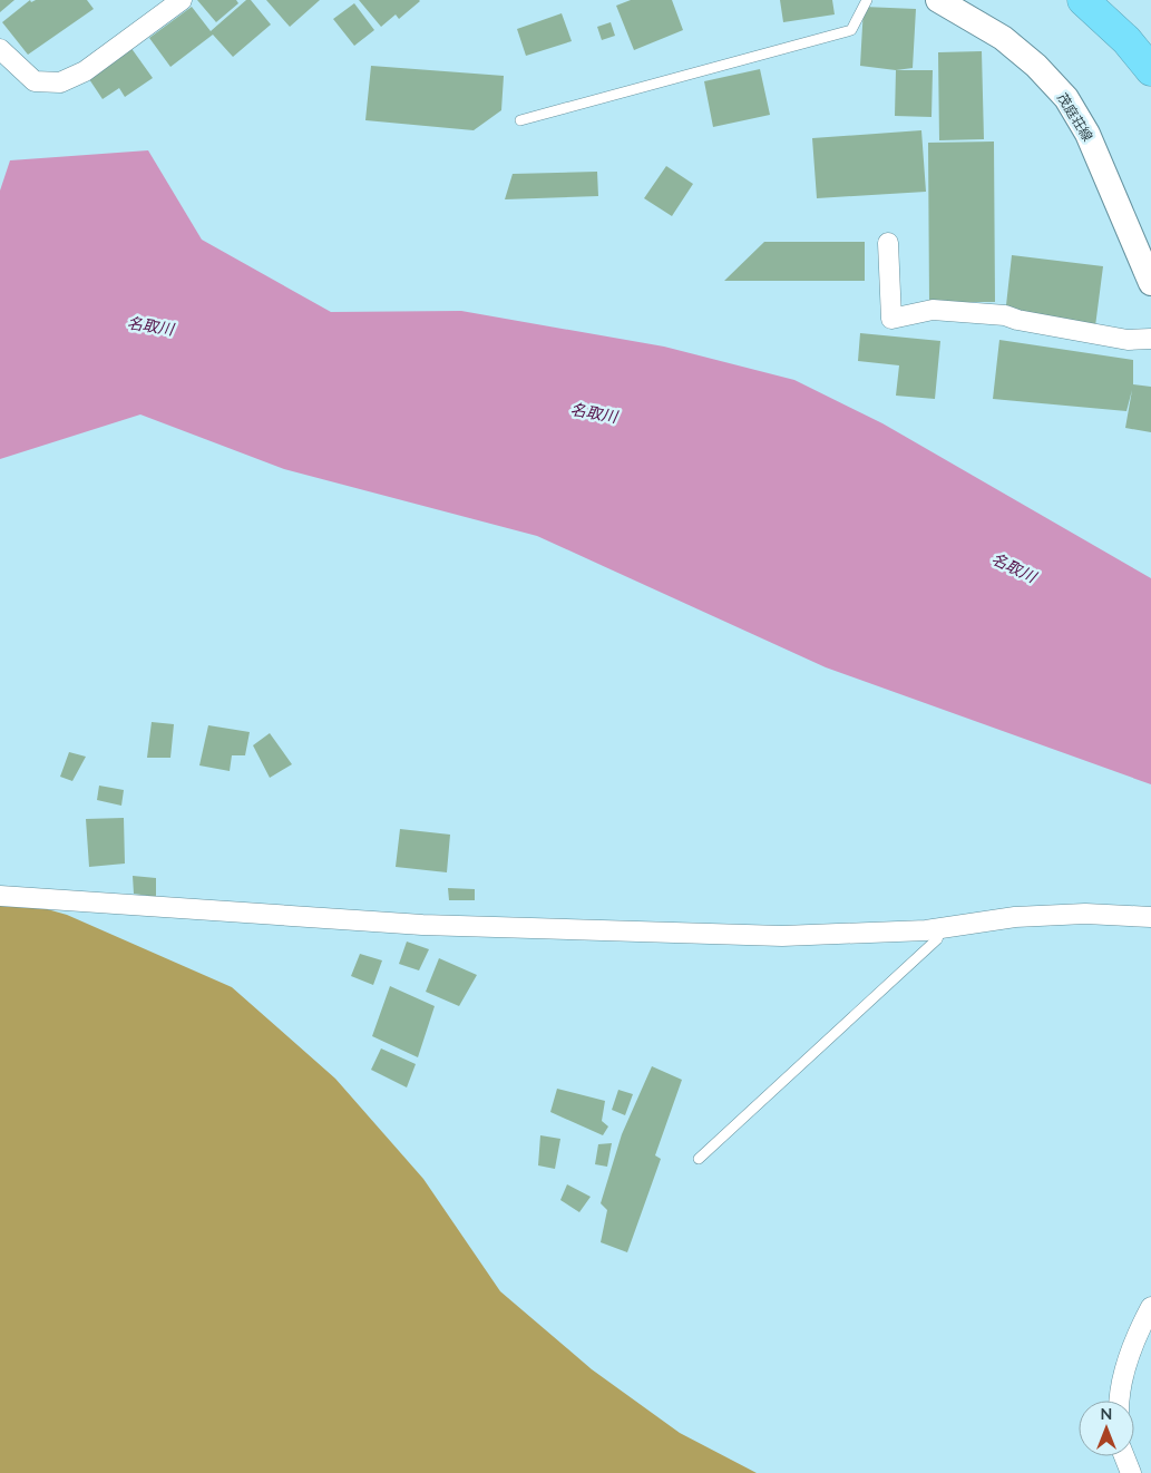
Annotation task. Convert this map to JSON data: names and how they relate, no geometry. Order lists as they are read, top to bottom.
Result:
{
  "streets": {
    "street": ["茂庭荘線"]
  },
  "water": ["名取川"],
  "north": "top"
}
